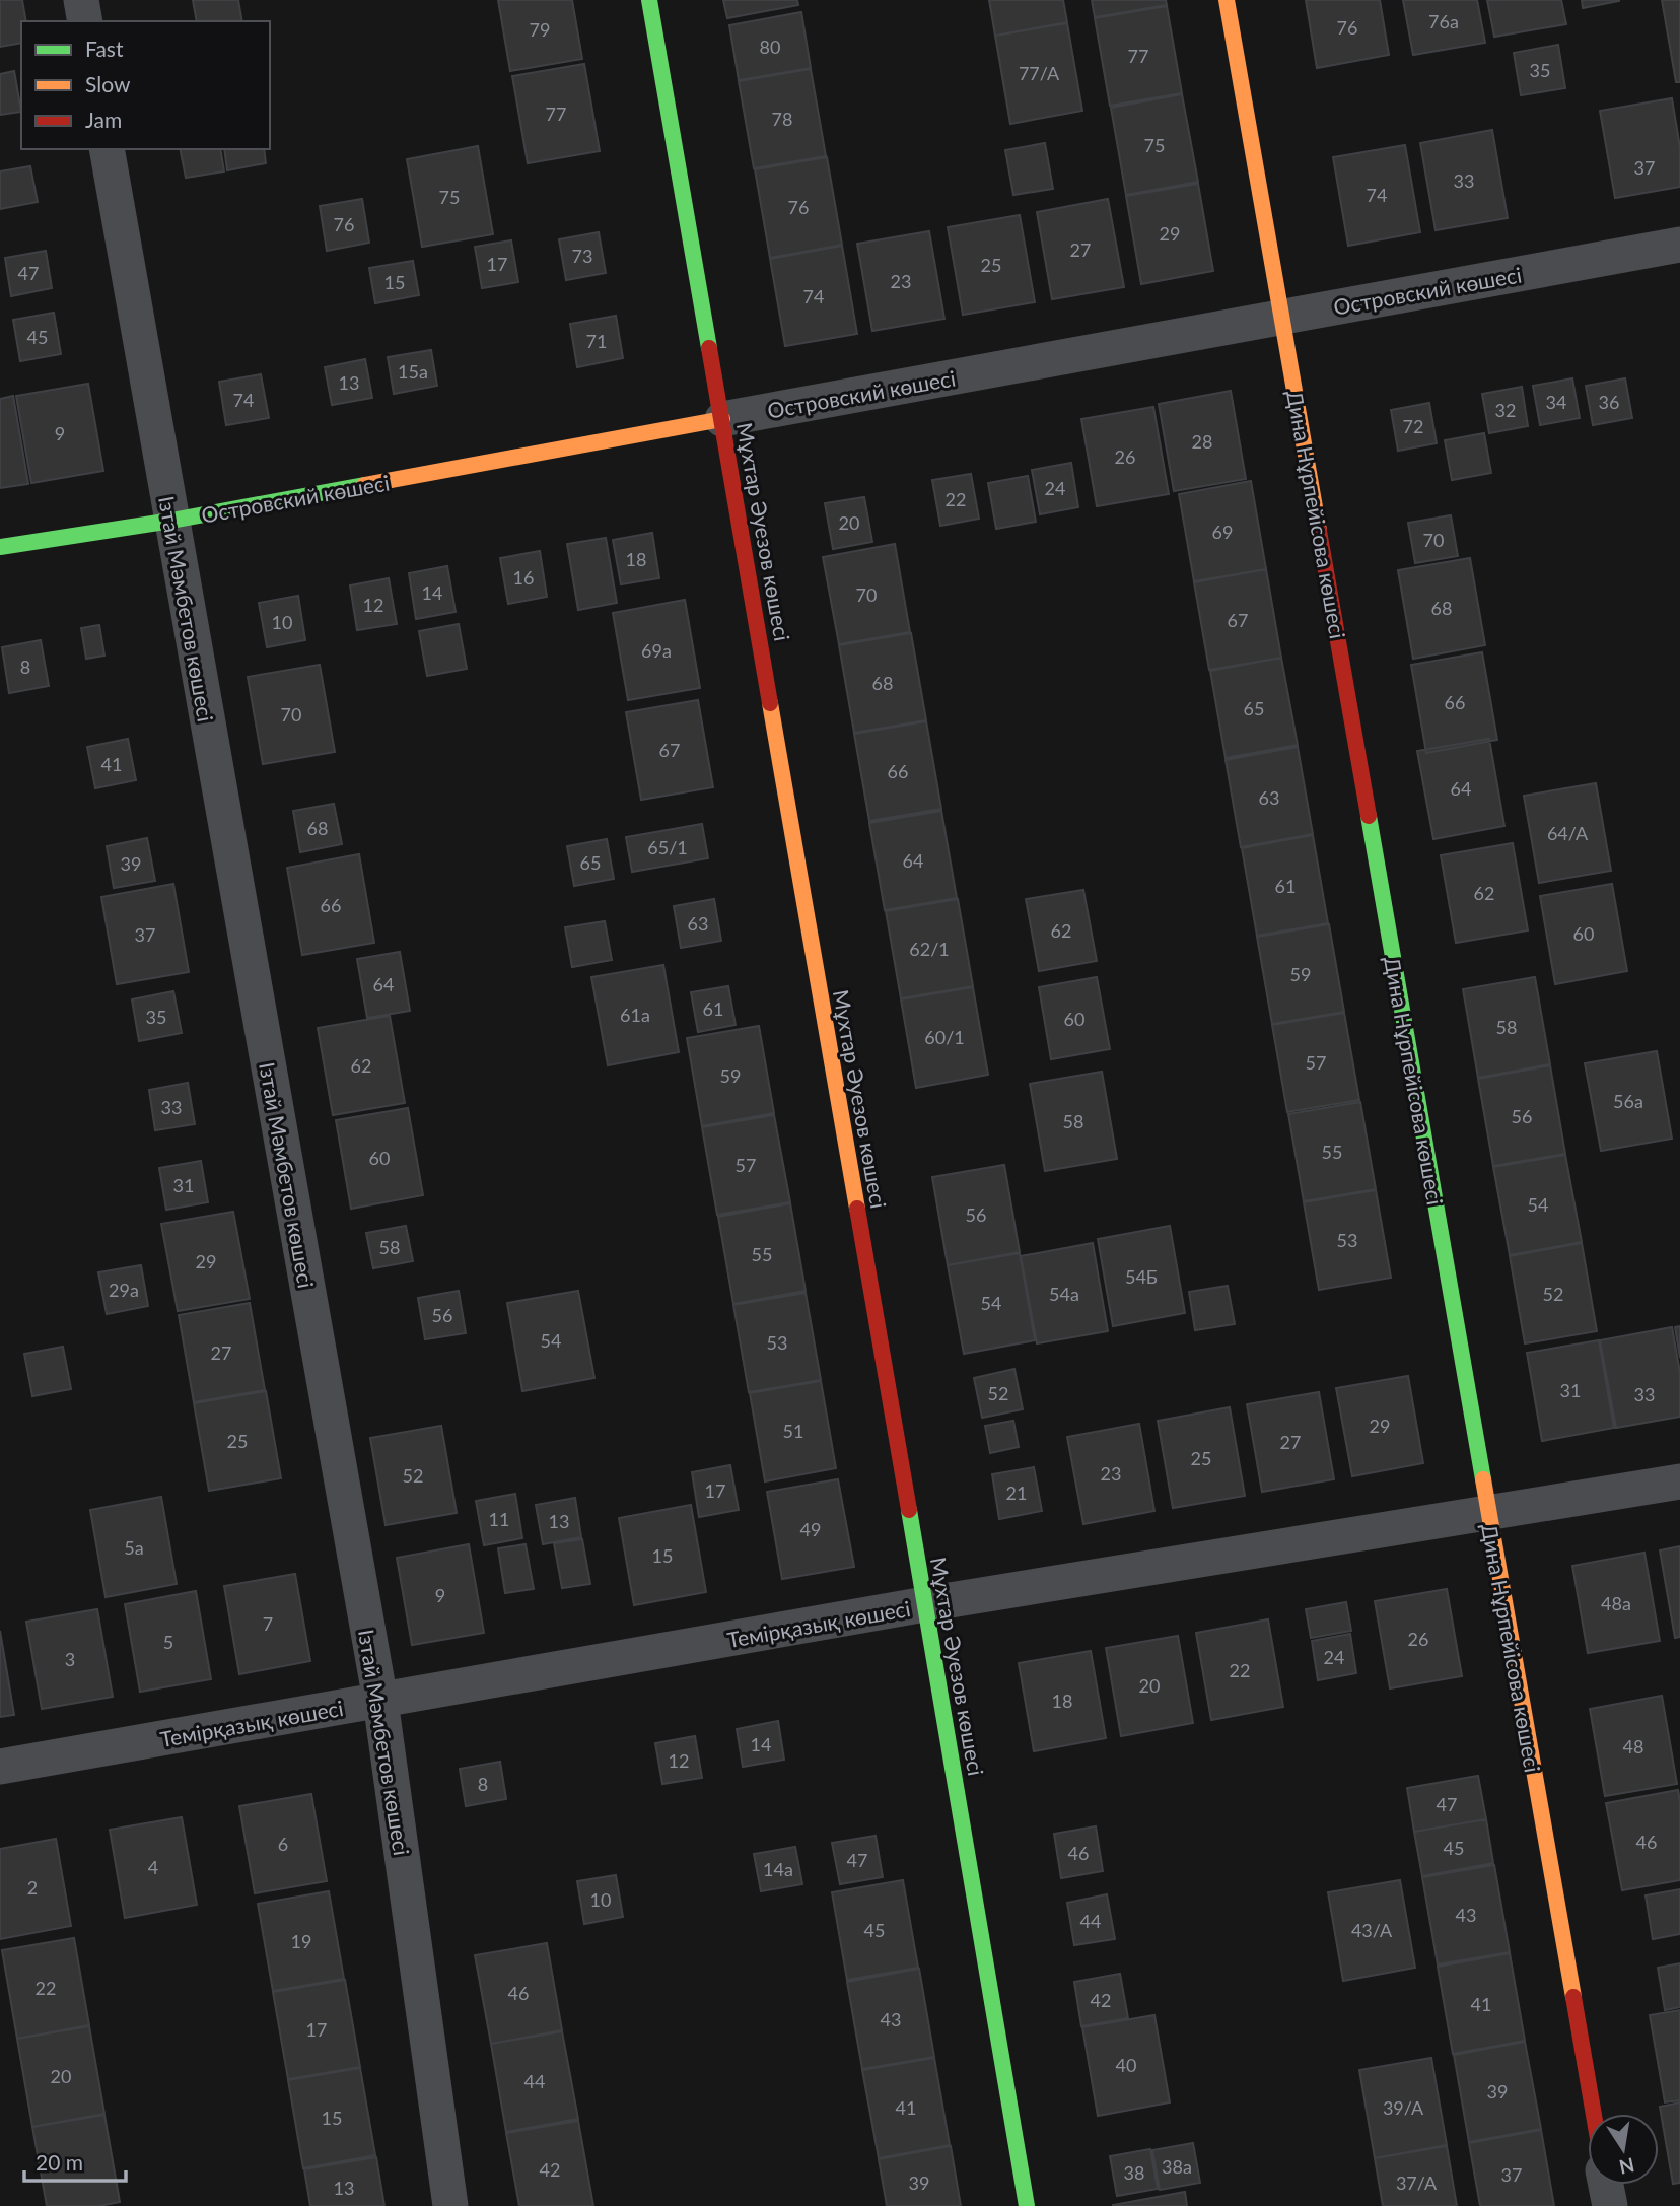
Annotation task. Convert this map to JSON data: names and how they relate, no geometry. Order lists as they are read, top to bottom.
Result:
{
  "streets": {
    "street": [
      "Островский көшесі",
      "Дина Нұрпейісова көшесі",
      "Мұхтар Әуезов көшесі",
      "Ізтай Мәмбетов көшесі",
      "Темірқазық көшесі"
    ]
  },
  "crossings": [
    ["Островский көшесі", "Дина Нұрпейісова көшесі"],
    ["Островский көшесі", "Мұхтар Әуезов көшесі"],
    ["Островский көшесі", "Ізтай Мәмбетов көшесі"],
    ["Дина Нұрпейісова көшесі", "Темірқазық көшесі"],
    ["Мұхтар Әуезов көшесі", "Темірқазық көшесі"],
    ["Ізтай Мәмбетов көшесі", "Темірқазық көшесі"]
  ],
  "house_numbers": [
    "76а",
    "76",
    "79",
    "80",
    "77",
    "35",
    "77/А",
    "77",
    "78",
    "75",
    "37",
    "33",
    "74",
    "75",
    "76",
    "76",
    "29",
    "27",
    "73",
    "17",
    "25",
    "47",
    "23",
    "15",
    "74",
    "45",
    "71",
    "15а",
    "13",
    "74",
    "34",
    "36",
    "32",
    "72",
    "9",
    "28",
    "26",
    "24",
    "22",
    "20",
    "69",
    "70",
    "18",
    "16",
    "14",
    "70",
    "12",
    "68",
    "67",
    "10",
    "69а",
    "8",
    "68",
    "66",
    "65",
    "70",
    "67",
    "41",
    "66",
    "64",
    "63",
    "68",
    "64/А",
    "65/1",
    "64",
    "65",
    "39",
    "61",
    "62",
    "66",
    "63",
    "62",
    "60",
    "37",
    "62/1",
    "59",
    "64",
    "61",
    "61а",
    "35",
    "60",
    "58",
    "60/1",
    "57",
    "62",
    "59",
    "56а",
    "33",
    "56",
    "58",
    "55",
    "60",
    "57",
    "31",
    "54",
    "56",
    "53",
    "58",
    "55",
    "29",
    "54Б",
    "29а",
    "54а",
    "52",
    "54",
    "56",
    "54",
    "53",
    "27",
    "31",
    "52",
    "33",
    "29",
    "51",
    "25",
    "27",
    "25",
    "23",
    "52",
    "17",
    "21",
    "11",
    "13",
    "49",
    "5а",
    "15",
    "9",
    "48а",
    "7",
    "26",
    "5",
    "24",
    "3",
    "22",
    "20",
    "18",
    "14",
    "48",
    "12",
    "8",
    "47",
    "46",
    "6",
    "45",
    "46",
    "47",
    "4",
    "14а",
    "2",
    "10",
    "43",
    "44",
    "45",
    "43/А",
    "19",
    "22",
    "46",
    "42",
    "41",
    "43",
    "17",
    "40",
    "20",
    "44",
    "39",
    "41",
    "39/А",
    "15",
    "38а",
    "42",
    "38",
    "37",
    "39",
    "37/А",
    "13"
  ],
  "legend": ["Fast", "Slow", "Jam"],
  "scale_bar": "20 m",
  "north": "bottom"
}
